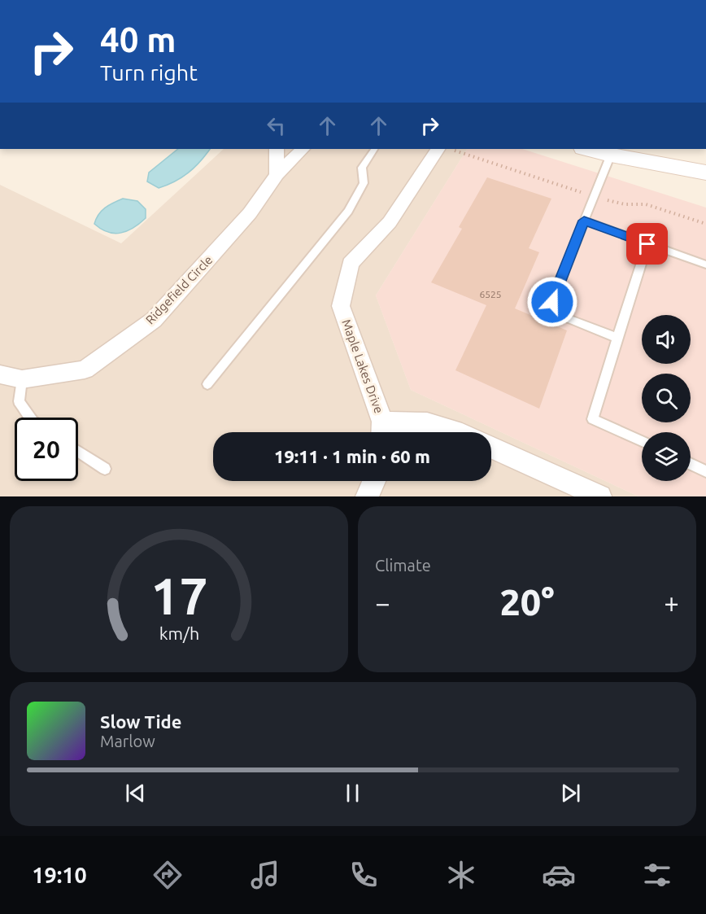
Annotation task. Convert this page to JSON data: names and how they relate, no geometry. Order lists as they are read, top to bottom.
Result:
{
  "streets": {
    "street": ["Ridgefield Circle", "Maple Lakes Drive"]
  },
  "house_numbers": ["6525"],
  "page": {
    "turn": ["40 m", "Turn right"],
    "limit": "20",
    "trip": "19:11 · 1 min · 60 m",
    "tile": "Climate",
    "heat": ["−", "20°", "+"],
    "song": ["Slow Tide", "Marlow"],
    "tabs": "19:10",
    "gauge": ["17", "km/h"]
  }
}
